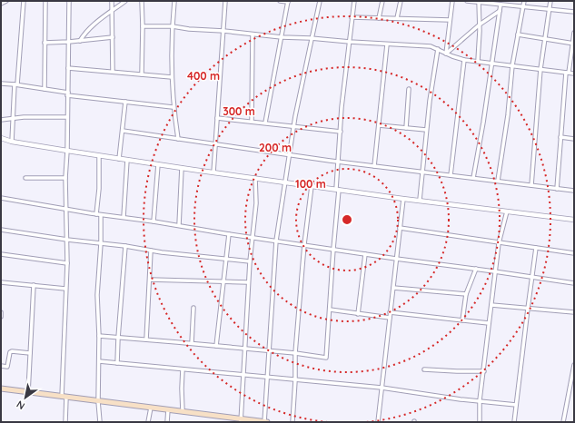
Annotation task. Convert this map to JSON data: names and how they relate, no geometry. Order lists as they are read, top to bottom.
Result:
{
  "north": "bottom left",
  "rings": [
    "400 m",
    "300 m",
    "200 m",
    "100 m"
  ]
}
